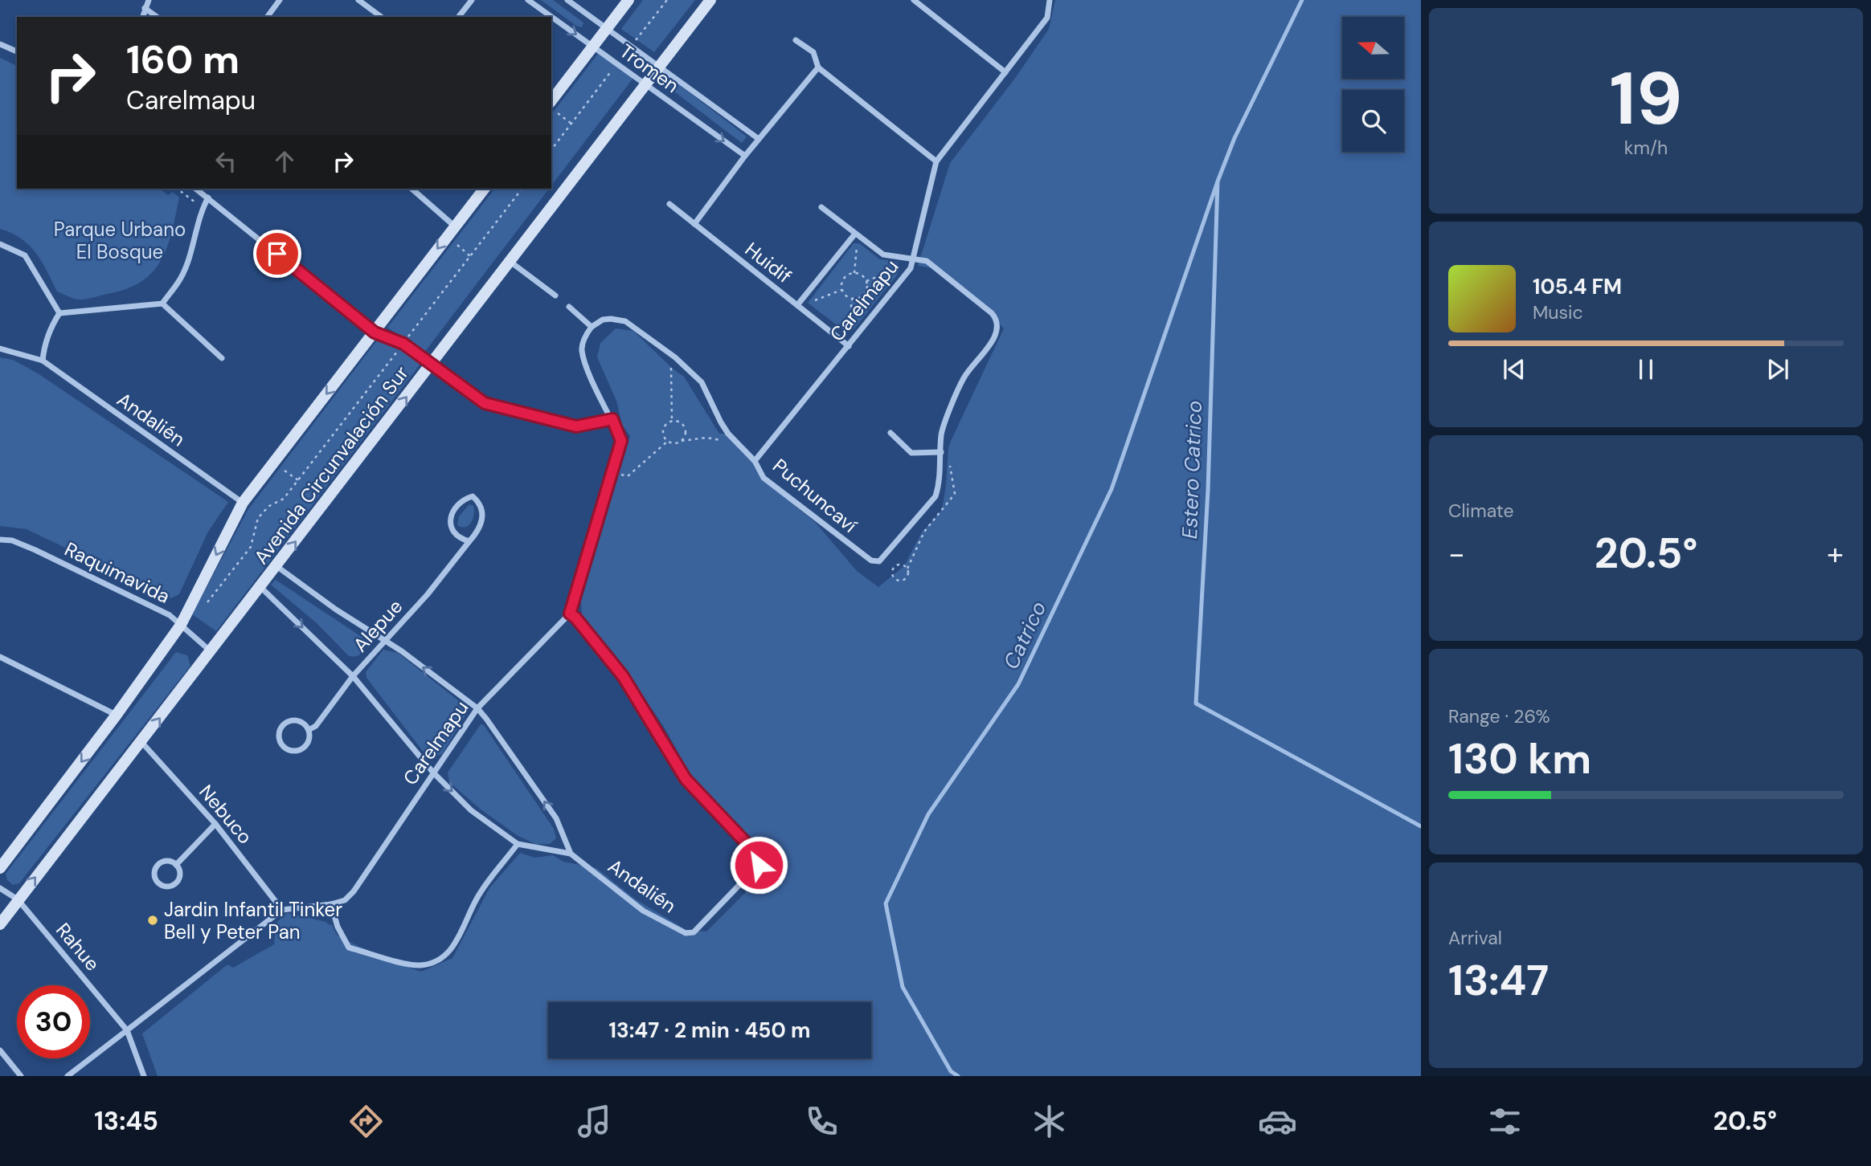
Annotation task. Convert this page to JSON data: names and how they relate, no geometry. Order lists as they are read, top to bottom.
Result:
{
  "streets": {
    "main road": ["Avenida Circunvalación Sur"],
    "street": [
      "Tromen",
      "Huidif",
      "Carelmapu",
      "Andalién",
      "Puchuncaví",
      "Raquimavida",
      "Alepue",
      "Nebuco",
      "Rahue"
    ]
  },
  "crossings": [
    ["Tromen", "Avenida Circunvalación Sur"],
    ["Huidif", "Carelmapu"],
    ["Carelmapu", "Andalién"],
    ["Carelmapu", "Puchuncaví"],
    ["Carelmapu", "Nebuco"],
    ["Andalién", "Avenida Circunvalación Sur"],
    ["Andalién", "Alepue"],
    ["Avenida Circunvalación Sur", "Raquimavida"],
    ["Avenida Circunvalación Sur", "Nebuco"],
    ["Avenida Circunvalación Sur", "Rahue"]
  ],
  "water": ["Estero Catrico", "Catrico"],
  "parks": ["Parque Urbano El Bosque"],
  "places": ["Jardin Infantil Tinker Bell y Peter Pan"],
  "north": "left",
  "page": {
    "tile": [
      ["19", "km/h"],
      "Climate",
      ["Range · 26%", "130 km"],
      ["Arrival", "13:47"]
    ],
    "turn": ["160 m", "Carelmapu"],
    "song": ["105.4 FM", "Music"],
    "heat": ["−", "20.5°", "+"],
    "limit": "30",
    "trip": "13:47 · 2 min · 450 m",
    "tabs": ["13:45", "20.5°"]
  }
}
